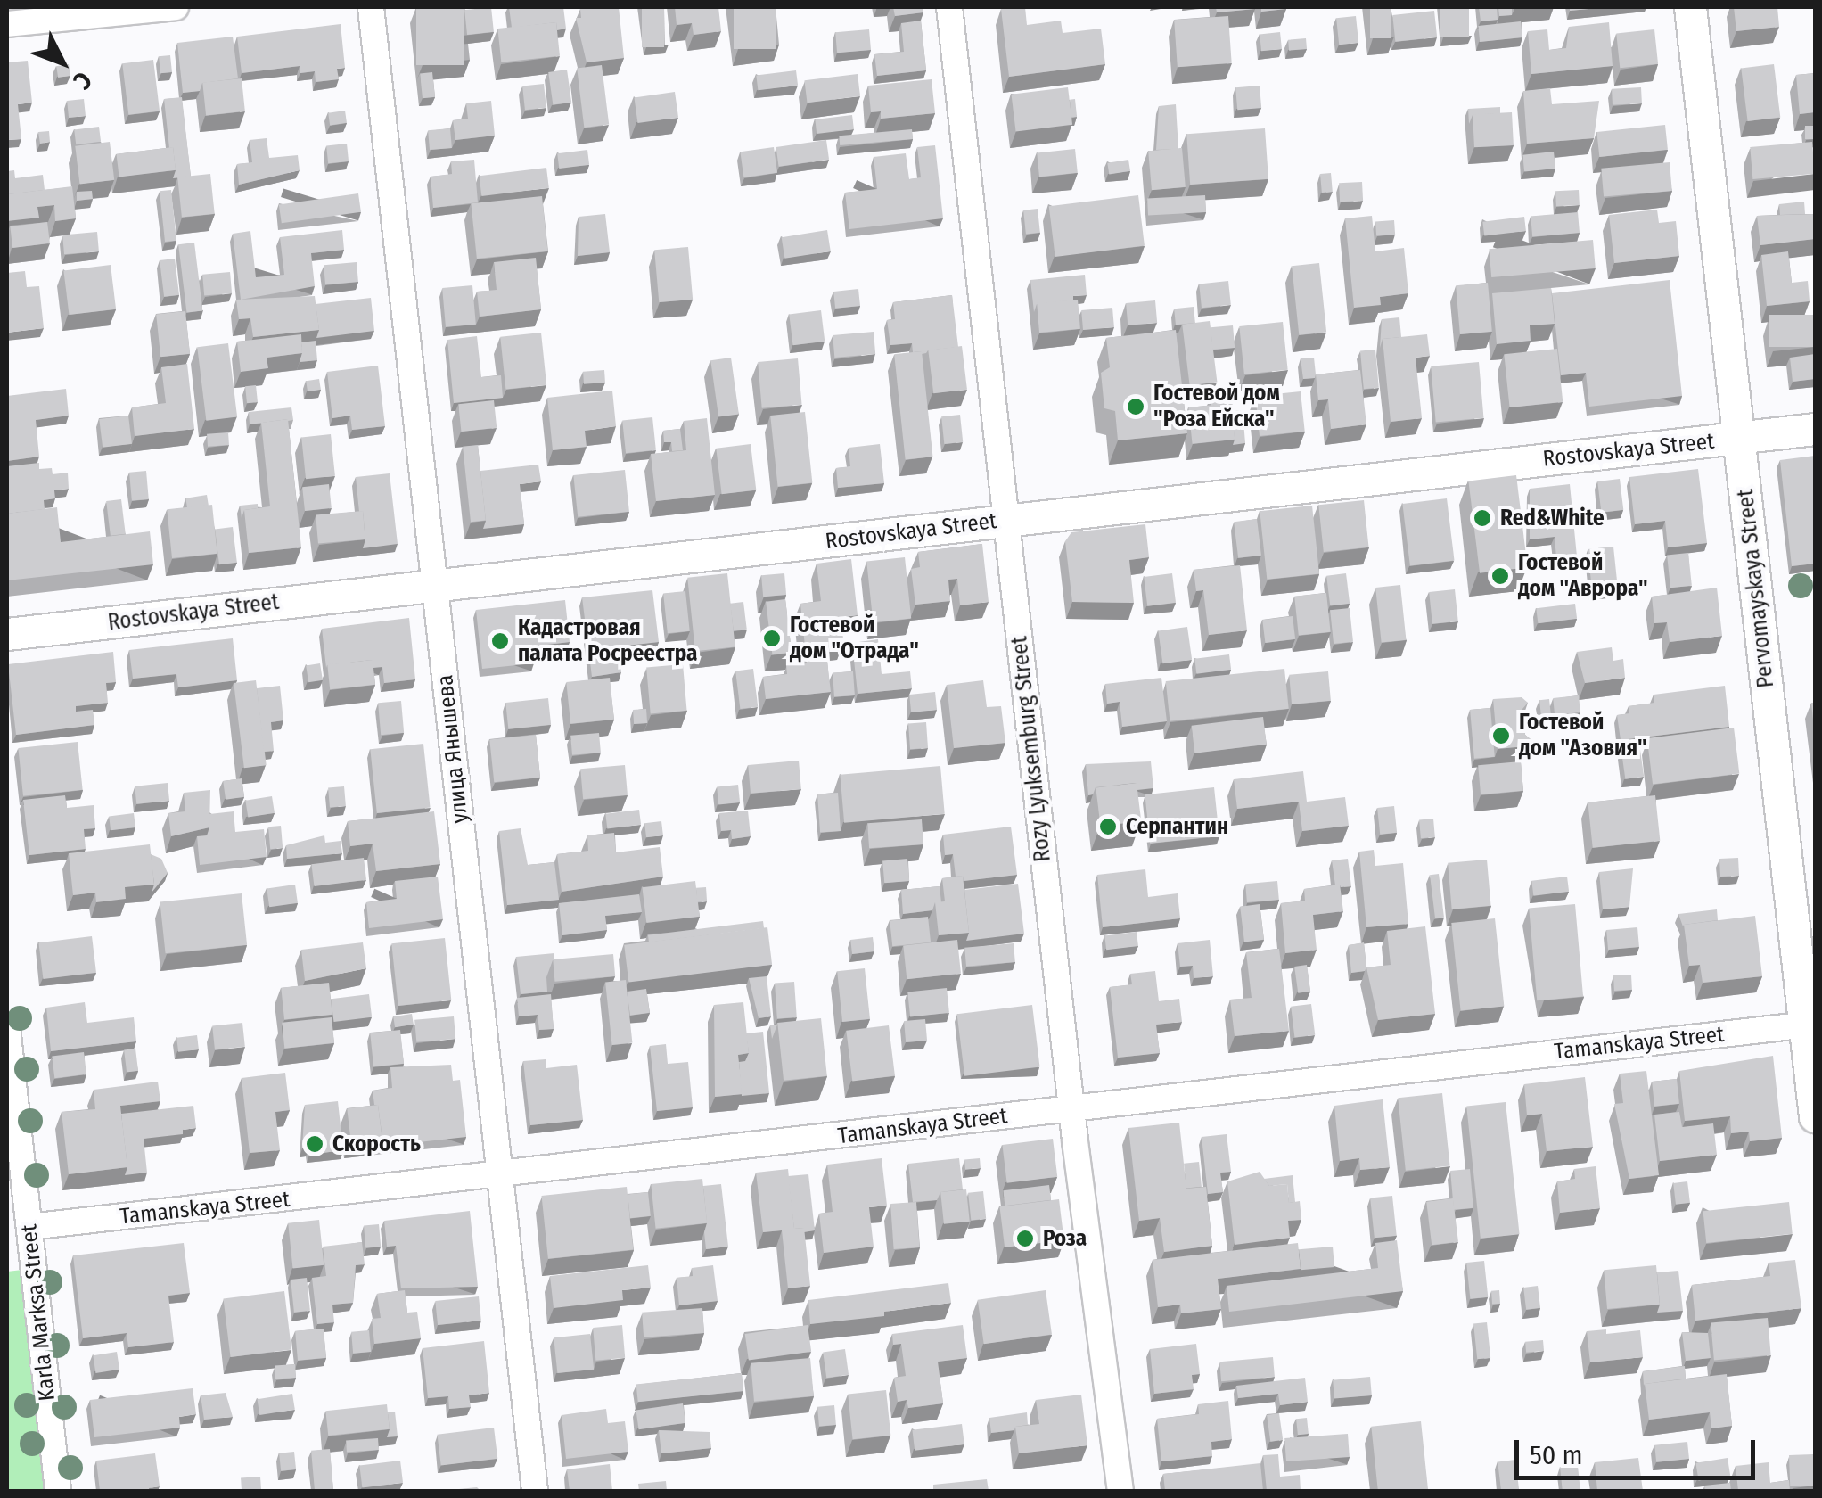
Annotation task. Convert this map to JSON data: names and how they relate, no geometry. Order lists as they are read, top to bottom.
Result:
{
  "streets": {
    "street": [
      "Rostovskaya Street",
      "Pervomayskaya Street",
      "улица Янышева",
      "Rozy Lyuksemburg Street",
      "Tamanskaya Street",
      "Karla Marksa Street"
    ]
  },
  "crossings": [
    ["Rostovskaya Street", "Pervomayskaya Street"],
    ["Rostovskaya Street", "улица Янышева"],
    ["Rostovskaya Street", "Rozy Lyuksemburg Street"],
    ["Pervomayskaya Street", "Tamanskaya Street"],
    ["улица Янышева", "Tamanskaya Street"],
    ["Rozy Lyuksemburg Street", "Tamanskaya Street"],
    ["Tamanskaya Street", "Karla Marksa Street"]
  ],
  "places": [
    "Гостевой дом \"Роза Ейска\"",
    "Red&White",
    "Гостевой дом \"Аврора\"",
    "Гостевой дом \"Отрада\"",
    "Кадастровая палата Росреестра",
    "Гостевой дом \"Азовия\"",
    "Серпантин",
    "Скорость",
    "Роза"
  ],
  "scale_bar": "50 m",
  "north": "bottom right"
}
